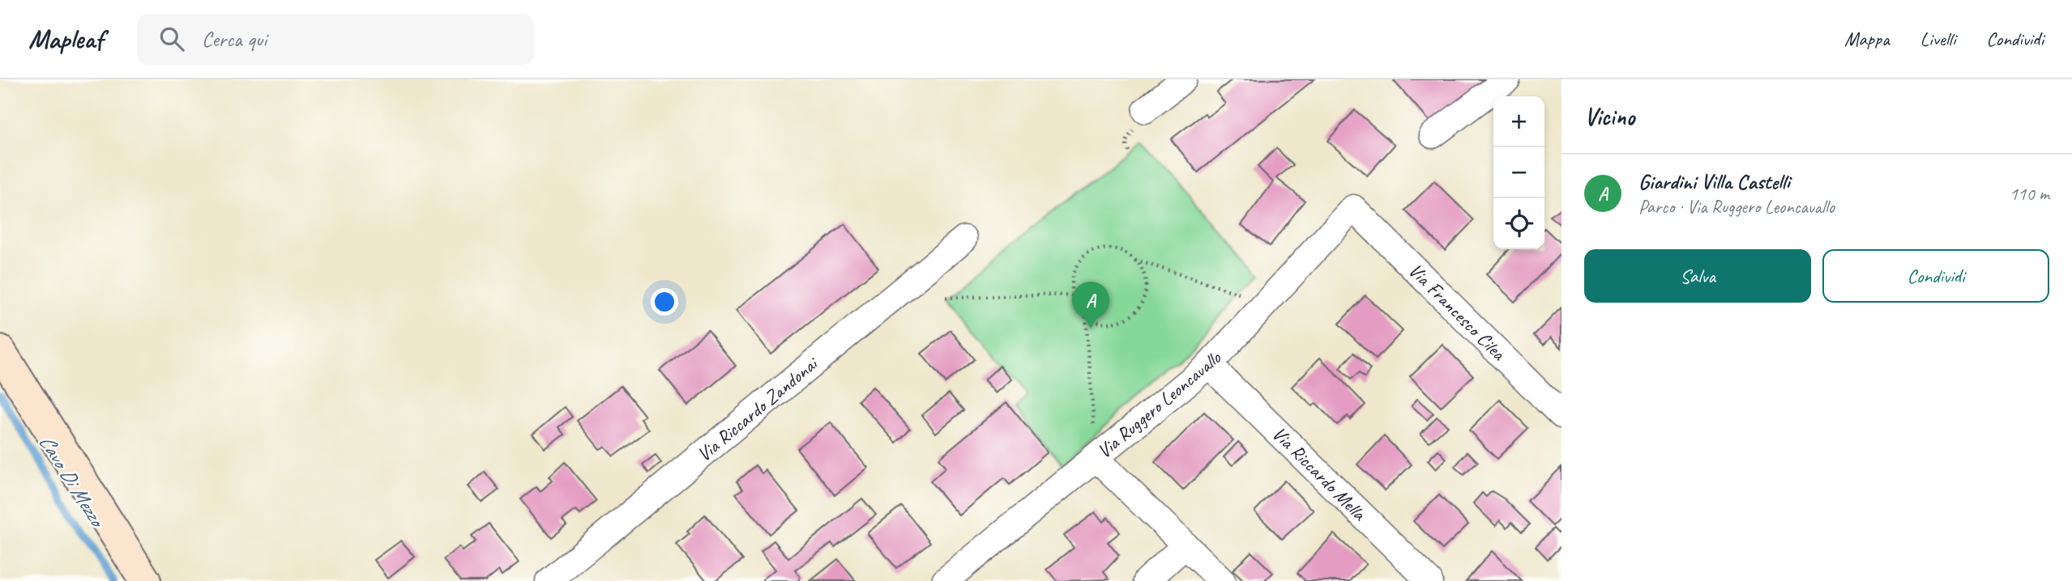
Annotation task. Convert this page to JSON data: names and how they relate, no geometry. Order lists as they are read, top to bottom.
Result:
{
  "streets": {
    "street": [
      "Via Francesco Cilea",
      "Via Ruggero Leoncavallo",
      "Via Riccardo Zandonai",
      "Via Riccardo Mella"
    ]
  },
  "crossings": [
    ["Via Francesco Cilea", "Via Ruggero Leoncavallo"],
    ["Via Ruggero Leoncavallo", "Via Riccardo Mella"]
  ],
  "water": ["Cavo Di Mezzo"],
  "page": {
    "header": "Mapleaf",
    "search": "Cerca qui",
    "nav": ["Mappa", "Livelli", "Condividi"],
    "heading": "Vicino",
    "map_buttons": ["+", "−"],
    "list": [
      {
        "mark": "A",
        "name": "Giardini Villa Castelli",
        "note": "Parco · Via Ruggero Leoncavallo",
        "value": "110 m"
      }
    ],
    "buttons": ["Salva", "Condividi"],
    "pins": "A"
  }
}
